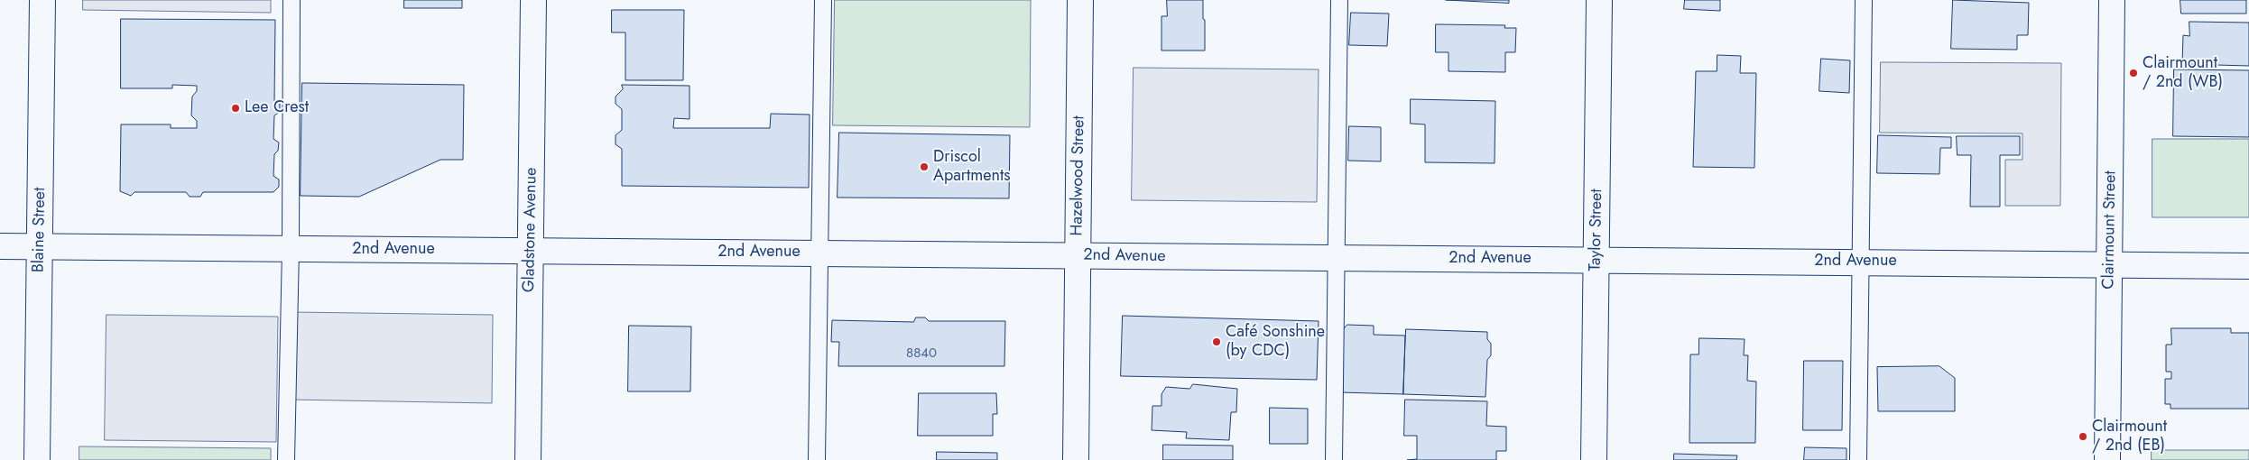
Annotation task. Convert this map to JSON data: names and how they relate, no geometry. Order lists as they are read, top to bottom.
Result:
{
  "streets": {
    "street": [
      "Hazelwood Street",
      "Blaine Street",
      "Gladstone Avenue",
      "Taylor Street",
      "Clairmount Street",
      "2nd Avenue"
    ]
  },
  "crossings": [
    ["Hazelwood Street", "2nd Avenue"],
    ["Blaine Street", "2nd Avenue"],
    ["Gladstone Avenue", "2nd Avenue"],
    ["Taylor Street", "2nd Avenue"],
    ["Clairmount Street", "2nd Avenue"]
  ],
  "places": [
    "Clairmount / 2nd (WB)",
    "Lee Crest",
    "Driscol Apartments",
    "Café Sonshine (by CDC)",
    "Clairmount / 2nd (EB)"
  ],
  "house_numbers": ["8840"]
}
